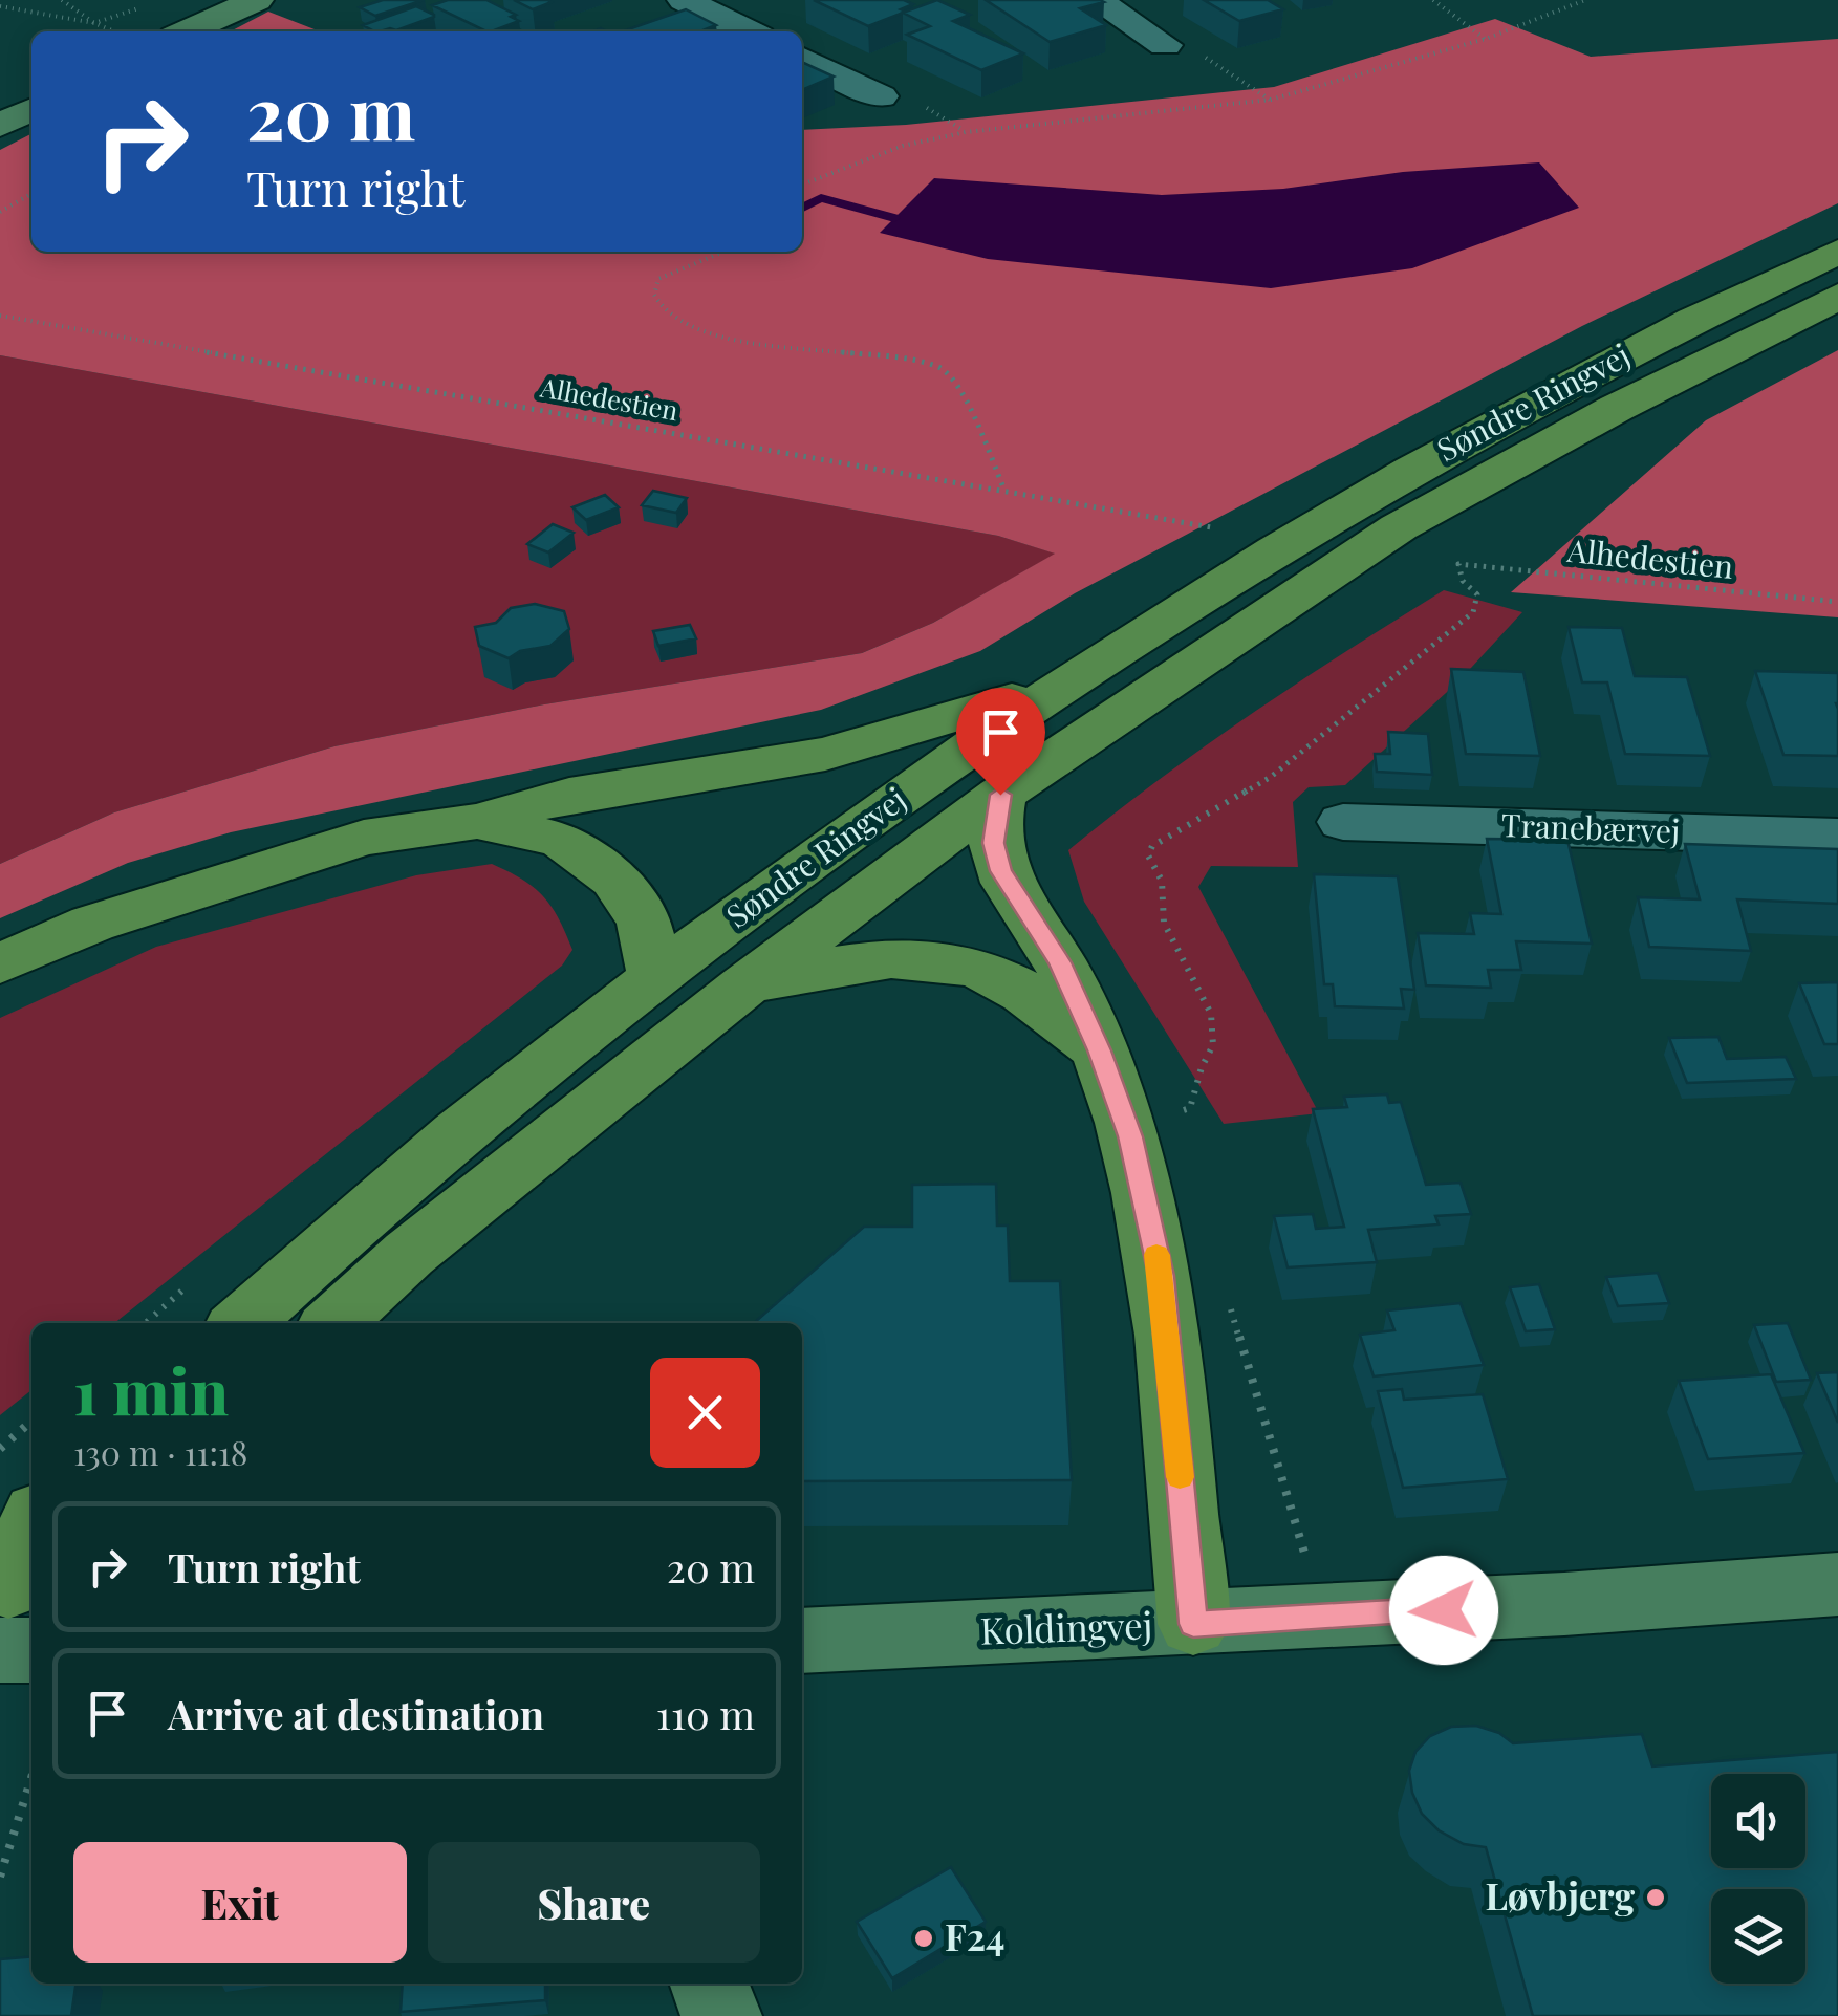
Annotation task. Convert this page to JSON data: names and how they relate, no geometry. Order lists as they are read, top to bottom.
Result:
{
  "streets": {
    "main road": ["Søndre Ringvej"],
    "street": ["Tranebærvej", "Koldingvej"],
    "path": ["Alhedestien"]
  },
  "places": ["Løvbjerg", "F24"],
  "page": {
    "turn": ["20 m", "Turn right"],
    "heading": ["1 min", "130 m · 11:18"],
    "list": [
      {
        "name": "Turn right",
        "value": "20 m"
      },
      {
        "name": "Arrive at destination",
        "value": "110 m"
      }
    ],
    "buttons": ["Exit", "Share"]
  }
}
